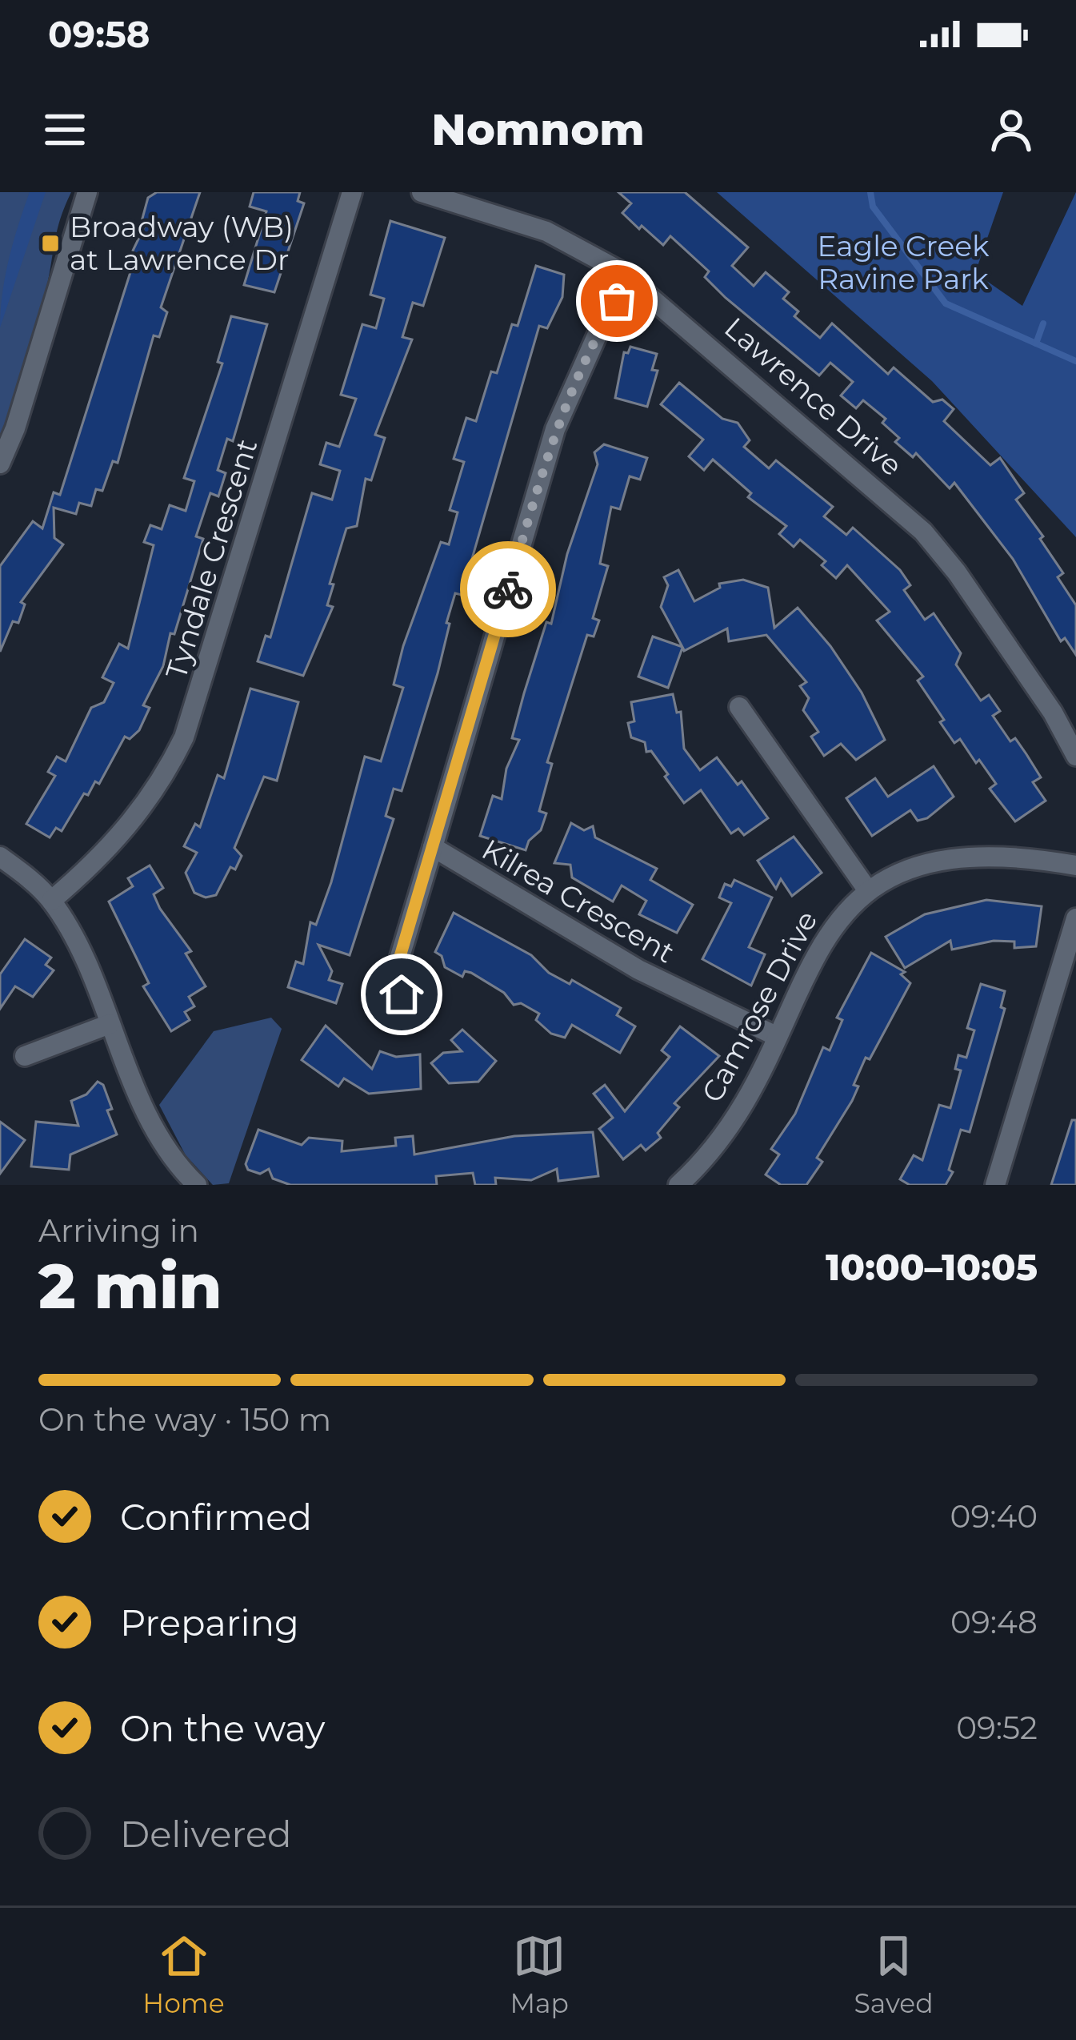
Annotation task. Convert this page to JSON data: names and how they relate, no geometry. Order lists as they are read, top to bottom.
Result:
{
  "streets": {
    "street": [
      "Lawrence Drive",
      "Tyndale Crescent",
      "Kilrea Crescent",
      "Camrose Drive"
    ]
  },
  "crossings": [
    ["Kilrea Crescent", "Camrose Drive"]
  ],
  "parks": ["Eagle Creek Ravine Park"],
  "places": {
    "transit": ["Broadway (WB) at Lawrence Dr"]
  },
  "page": {
    "status": "09:58",
    "header": "Nomnom",
    "heading": ["2 min", "Arriving in", "10:00–10:05"],
    "bar": "On the way · 150 m",
    "list": [
      ["Confirmed", "09:40"],
      ["Preparing", "09:48"],
      ["On the way", "09:52"],
      "Delivered"
    ],
    "tabs": ["Home", "Map", "Saved"]
  }
}
